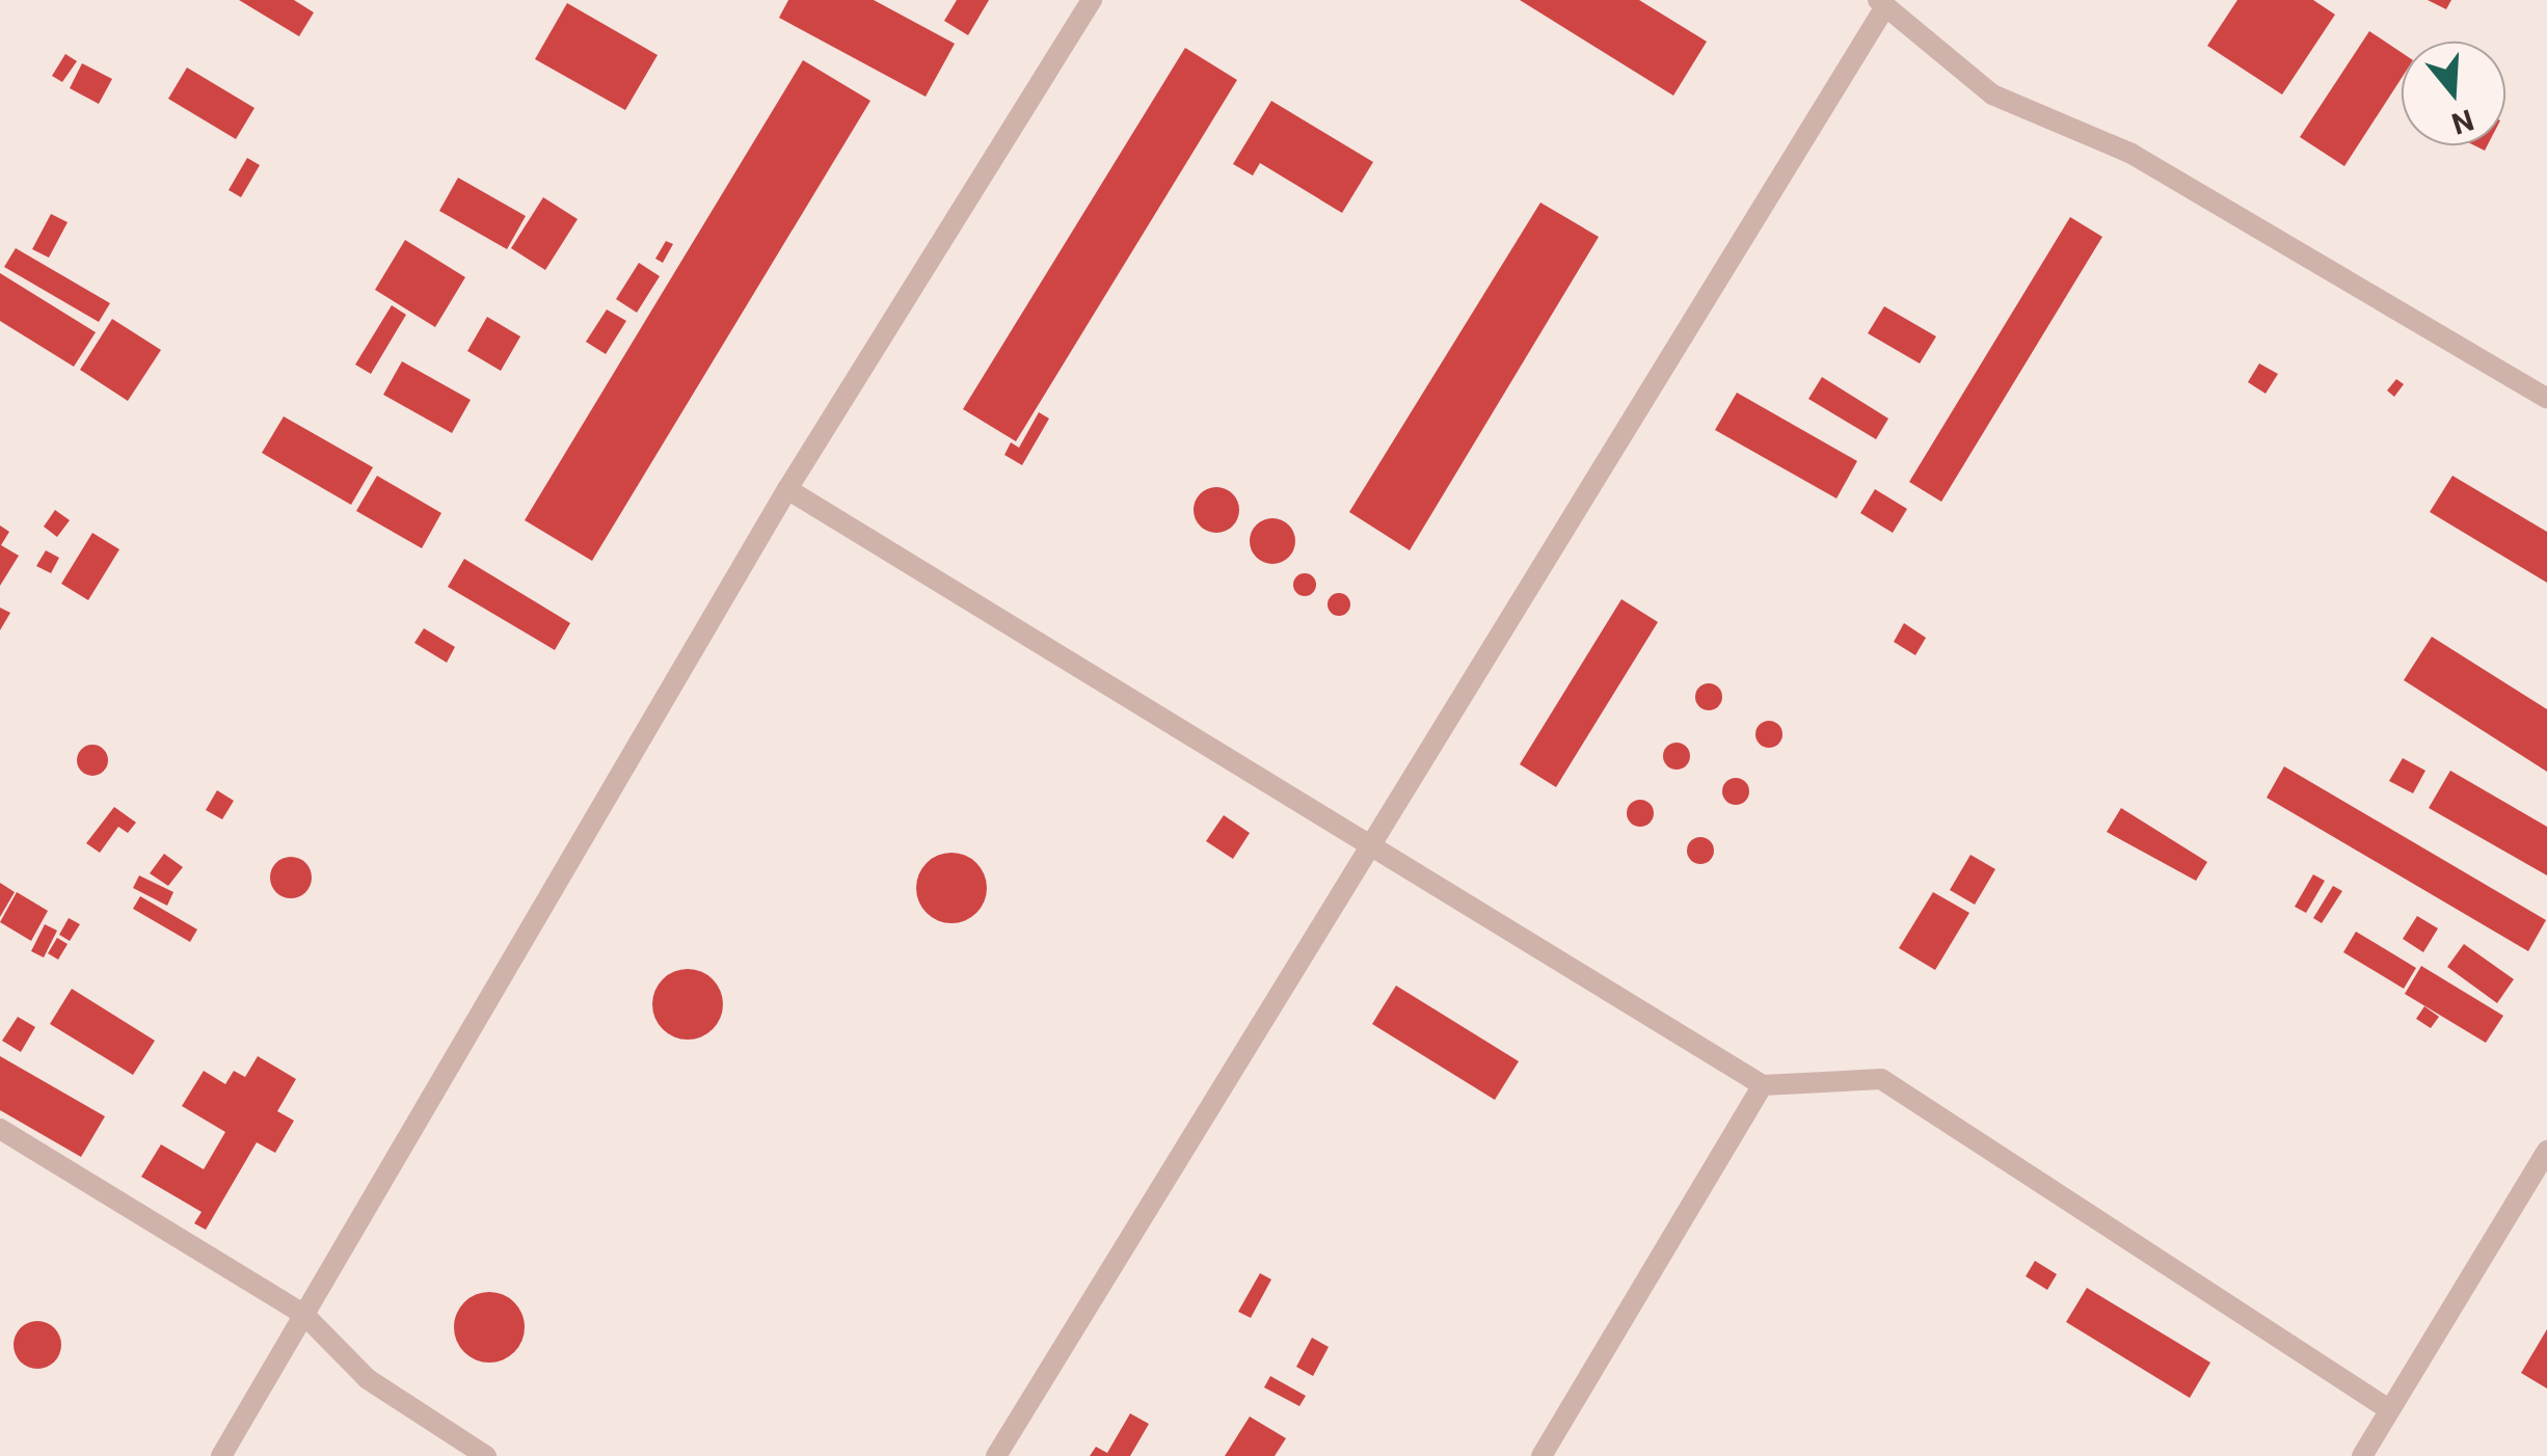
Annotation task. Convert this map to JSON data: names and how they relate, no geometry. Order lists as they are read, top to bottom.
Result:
{
  "north": "bottom"
}
